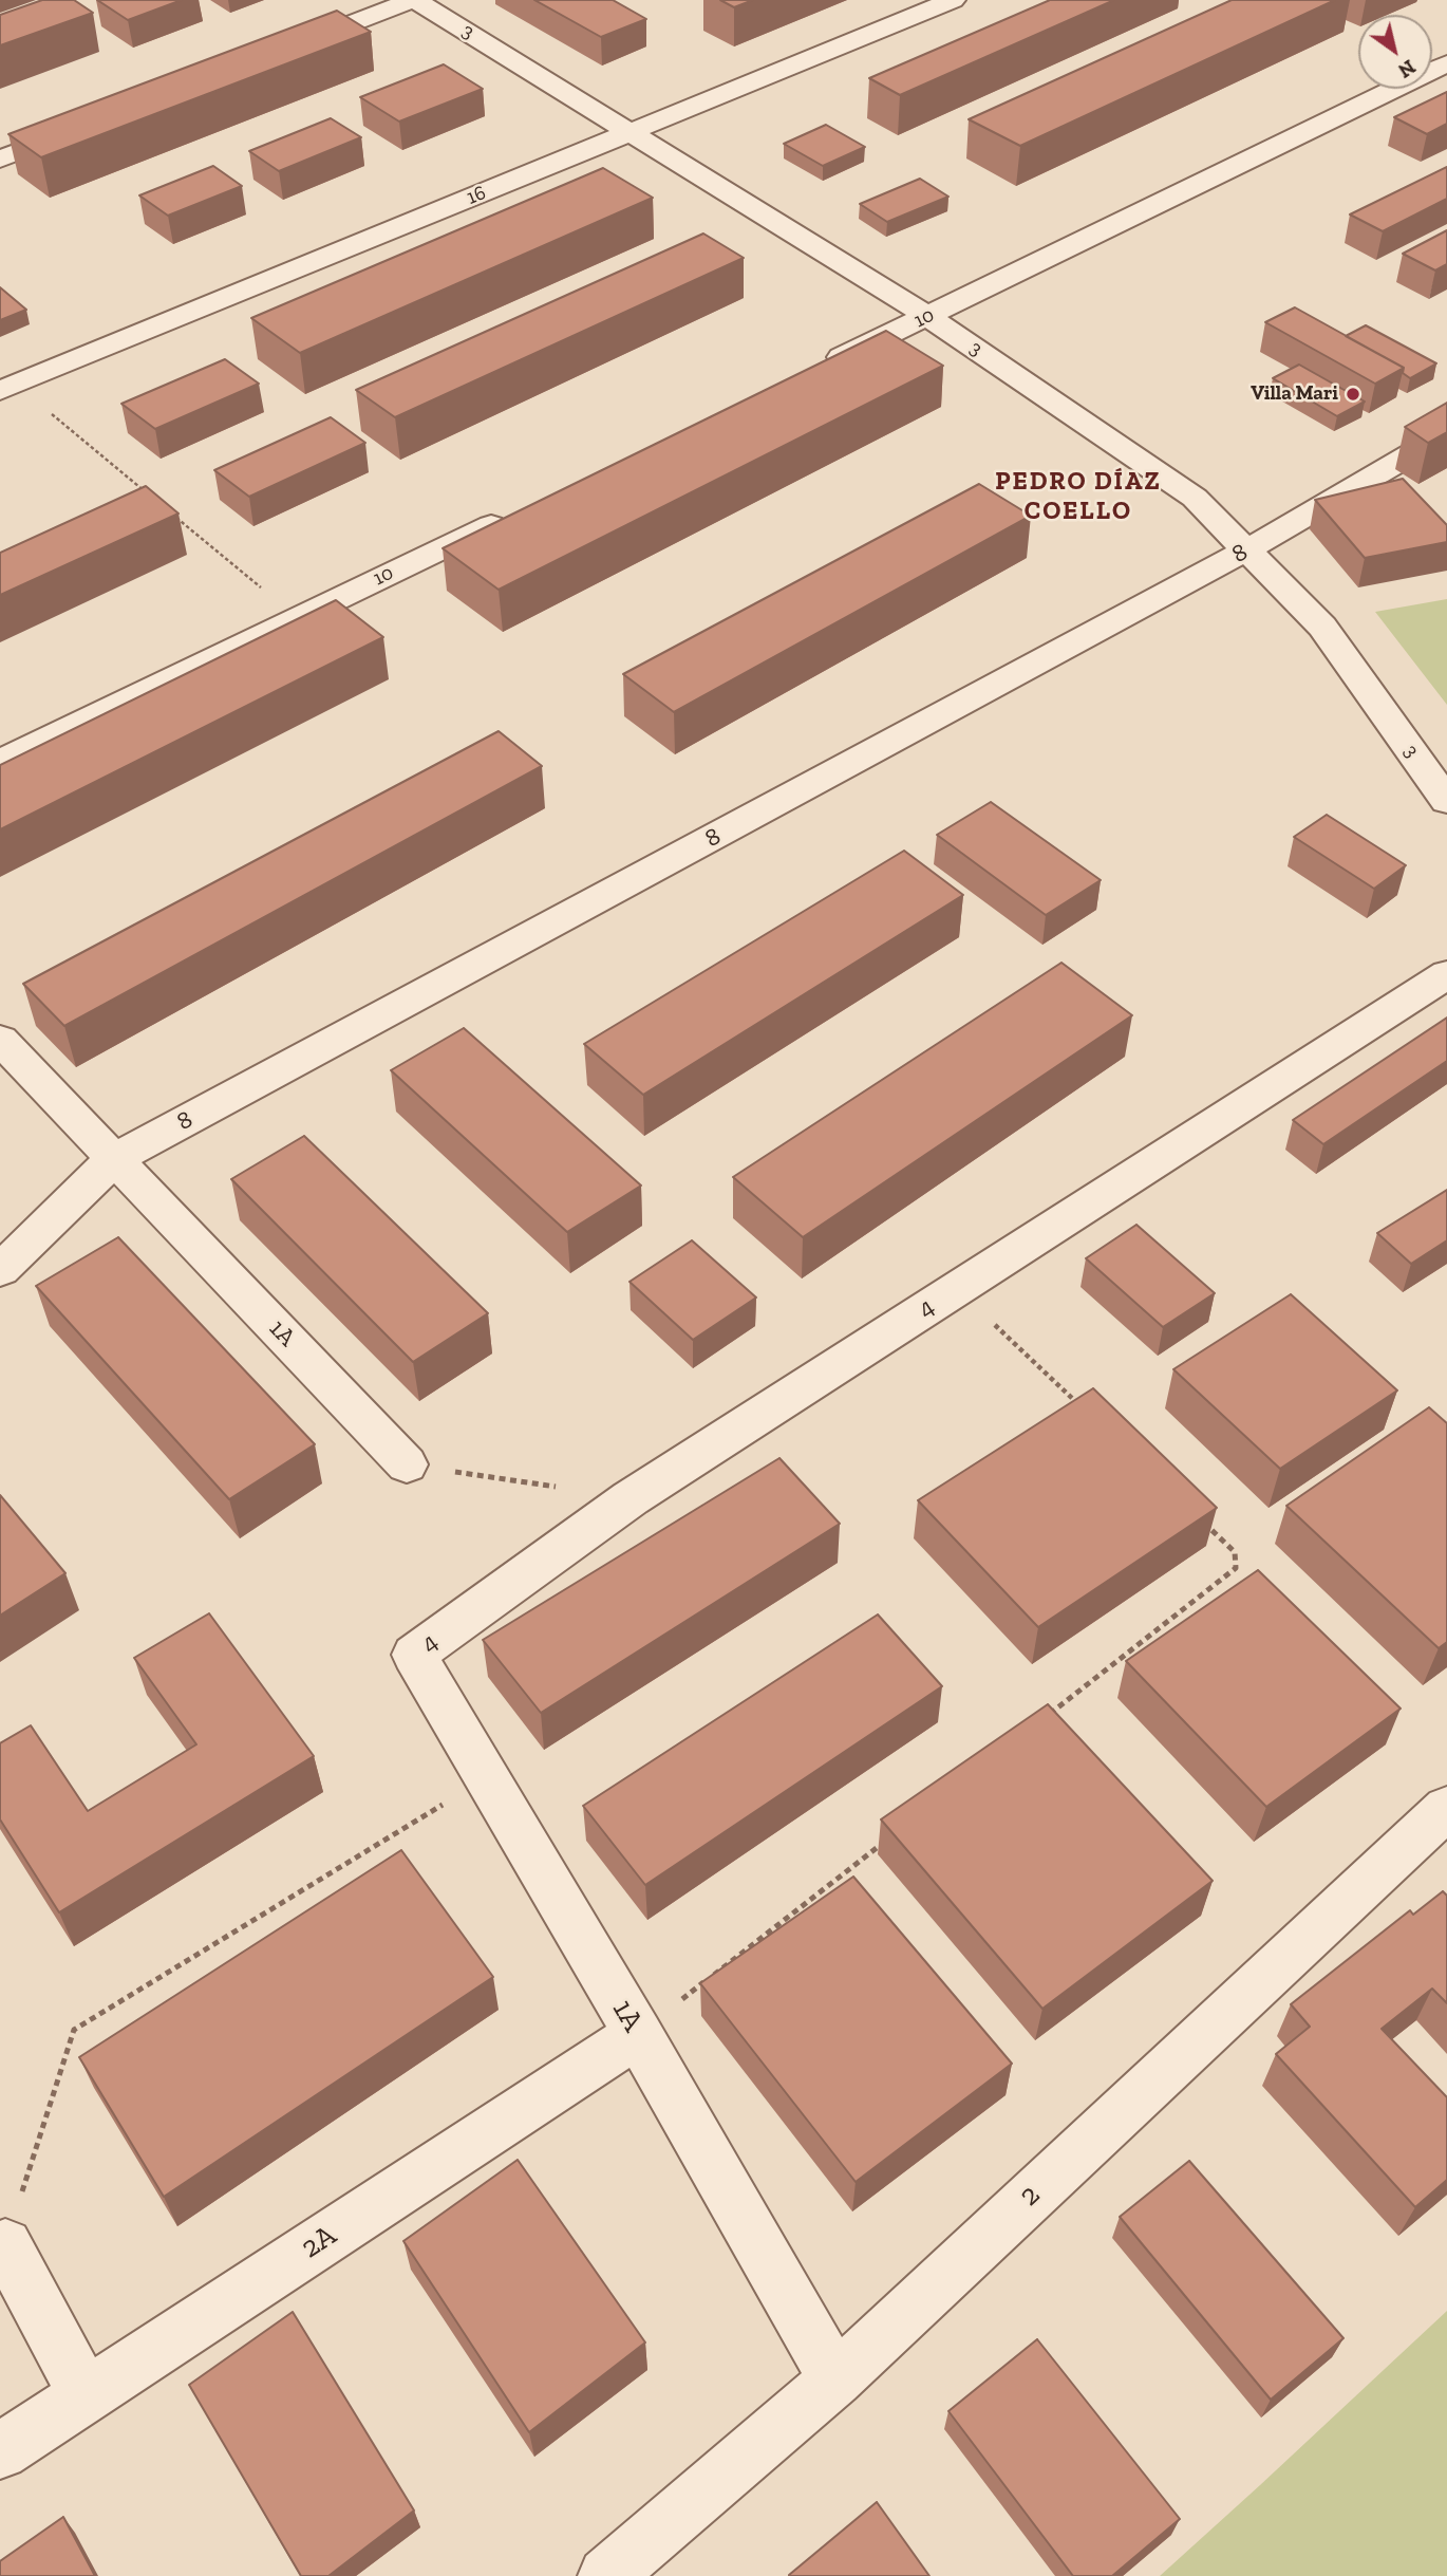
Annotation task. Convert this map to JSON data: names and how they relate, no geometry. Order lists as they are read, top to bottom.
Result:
{
  "streets": {
    "street": [
      "3",
      "16",
      "10",
      "8",
      "4",
      "1A",
      "2",
      "2A"
    ]
  },
  "crossings": [
    ["3", "16"],
    ["3", "10"],
    ["3", "8"],
    ["8", "1A"],
    ["4", "1A"],
    ["1A", "2"],
    ["1A", "2A"]
  ],
  "districts": ["PEDRO DÍAZ COELLO"],
  "places": ["Villa Mari"],
  "north": "bottom right"
}
